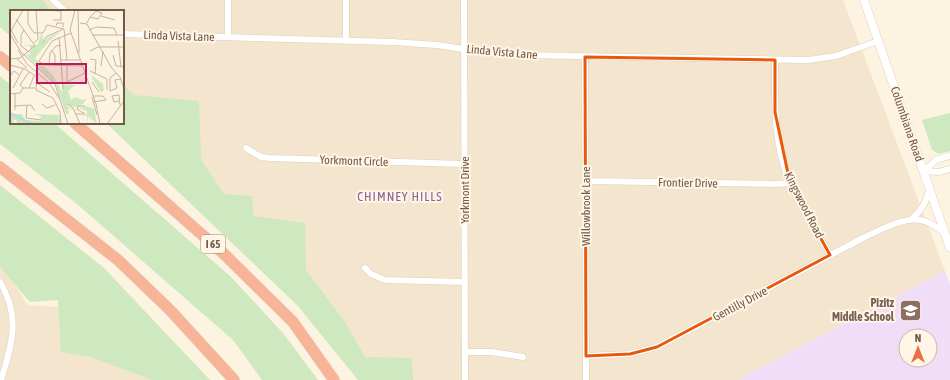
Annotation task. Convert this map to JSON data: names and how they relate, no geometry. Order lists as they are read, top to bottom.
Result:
{
  "streets": {
    "highway": ["I 65"],
    "main road": ["Columbiana Road"],
    "street": [
      "Linda Vista Lane",
      "Yorkmont Circle",
      "Frontier Drive",
      "Yorkmont Drive",
      "Kingswood Road",
      "Willowbrook Lane",
      "Gentilly Drive"
    ]
  },
  "crossings": [
    ["Linda Vista Lane", "Columbiana Road"],
    ["Linda Vista Lane", "Yorkmont Drive"],
    ["Linda Vista Lane", "Kingswood Road"],
    ["Linda Vista Lane", "Willowbrook Lane"],
    ["Columbiana Road", "Gentilly Drive"],
    ["Yorkmont Circle", "Yorkmont Drive"],
    ["Frontier Drive", "Kingswood Road"],
    ["Frontier Drive", "Willowbrook Lane"],
    ["Kingswood Road", "Gentilly Drive"],
    ["Willowbrook Lane", "Gentilly Drive"]
  ],
  "districts": ["CHIMNEY HILLS"],
  "places": {
    "school or university": ["Pizitz Middle School"]
  },
  "north": "top"
}
